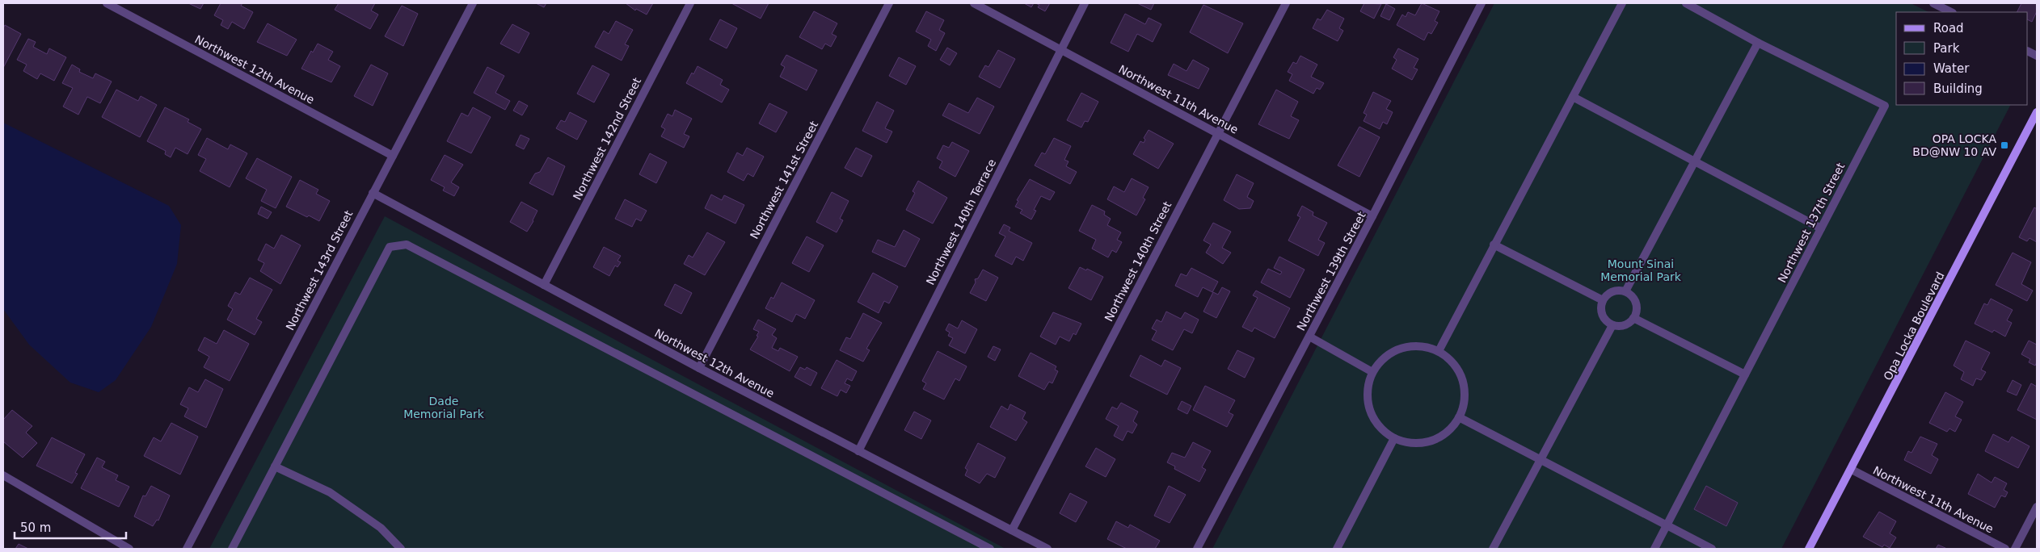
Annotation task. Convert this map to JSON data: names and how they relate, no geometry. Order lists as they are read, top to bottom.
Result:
{
  "streets": {
    "main road": ["Opa Locka Boulevard"],
    "street": [
      "Northwest 12th Avenue",
      "Northwest 11th Avenue",
      "Northwest 142nd Street",
      "Northwest 141st Street",
      "Northwest 140th Terrace",
      "Northwest 137th Street",
      "Northwest 140th Street",
      "Northwest 143rd Street",
      "Northwest 139th Street"
    ]
  },
  "crossings": [
    ["Northwest 12th Avenue", "Northwest 142nd Street"],
    ["Northwest 12th Avenue", "Northwest 141st Street"],
    ["Northwest 12th Avenue", "Northwest 140th Terrace"],
    ["Northwest 12th Avenue", "Northwest 140th Street"],
    ["Northwest 12th Avenue", "Northwest 143rd Street"],
    ["Northwest 11th Avenue", "Northwest 140th Terrace"],
    ["Northwest 11th Avenue", "Northwest 140th Street"],
    ["Northwest 11th Avenue", "Northwest 139th Street"],
    ["Northwest 11th Avenue", "Opa Locka Boulevard"]
  ],
  "parks": ["Mount Sinai Memorial Park", "Dade Memorial Park"],
  "places": {
    "transit": ["OPA LOCKA BD@NW 10 AV"]
  },
  "legend": [
    "Road",
    "Park",
    "Water",
    "Building"
  ],
  "scale_bar": "50 m"
}
